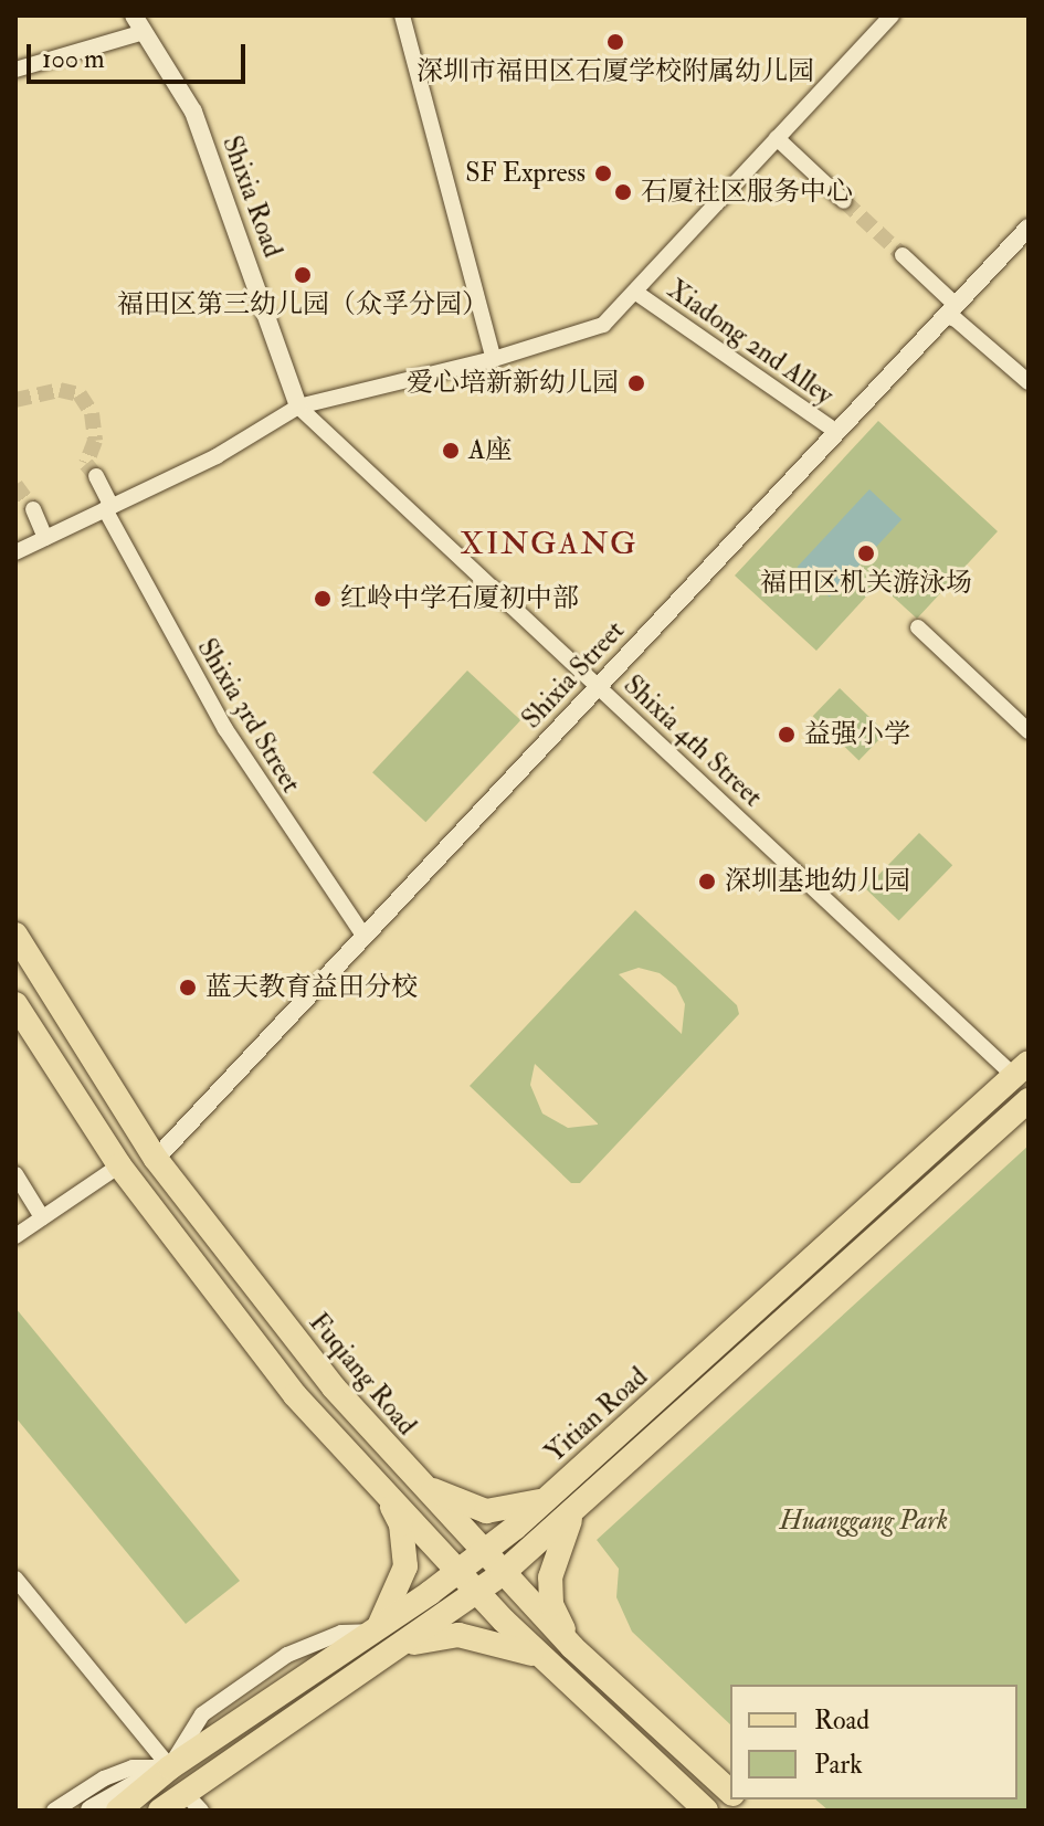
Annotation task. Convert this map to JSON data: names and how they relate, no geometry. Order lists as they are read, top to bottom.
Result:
{
  "streets": {
    "main road": ["Fuqiang Road", "Yitian Road"],
    "street": [
      "Shixia Road",
      "Xiadong 2nd Alley",
      "Shixia Street",
      "Shixia 3rd Street",
      "Shixia 4th Street"
    ]
  },
  "crossings": [
    ["Shixia Road", "Shixia 4th Street"],
    ["Xiadong 2nd Alley", "Shixia Street"],
    ["Shixia Street", "Shixia 3rd Street"],
    ["Shixia Street", "Shixia 4th Street"],
    ["Shixia Street", "Fuqiang Road"],
    ["Shixia 4th Street", "Yitian Road"],
    ["Fuqiang Road", "Yitian Road"]
  ],
  "districts": ["XINGANG"],
  "parks": ["Huanggang Park"],
  "places": [
    "深圳市福田区石厦学校附属幼儿园",
    "SF Express",
    "石厦社区服务中心",
    "福田区第三幼儿园（众孚分园）",
    "爱心培新新幼儿园",
    "A座",
    "福田区机关游泳场",
    "红岭中学石厦初中部",
    "益强小学",
    "深圳基地幼儿园",
    "蓝天教育益田分校"
  ],
  "legend": ["Road", "Park"],
  "scale_bar": "100 m"
}
